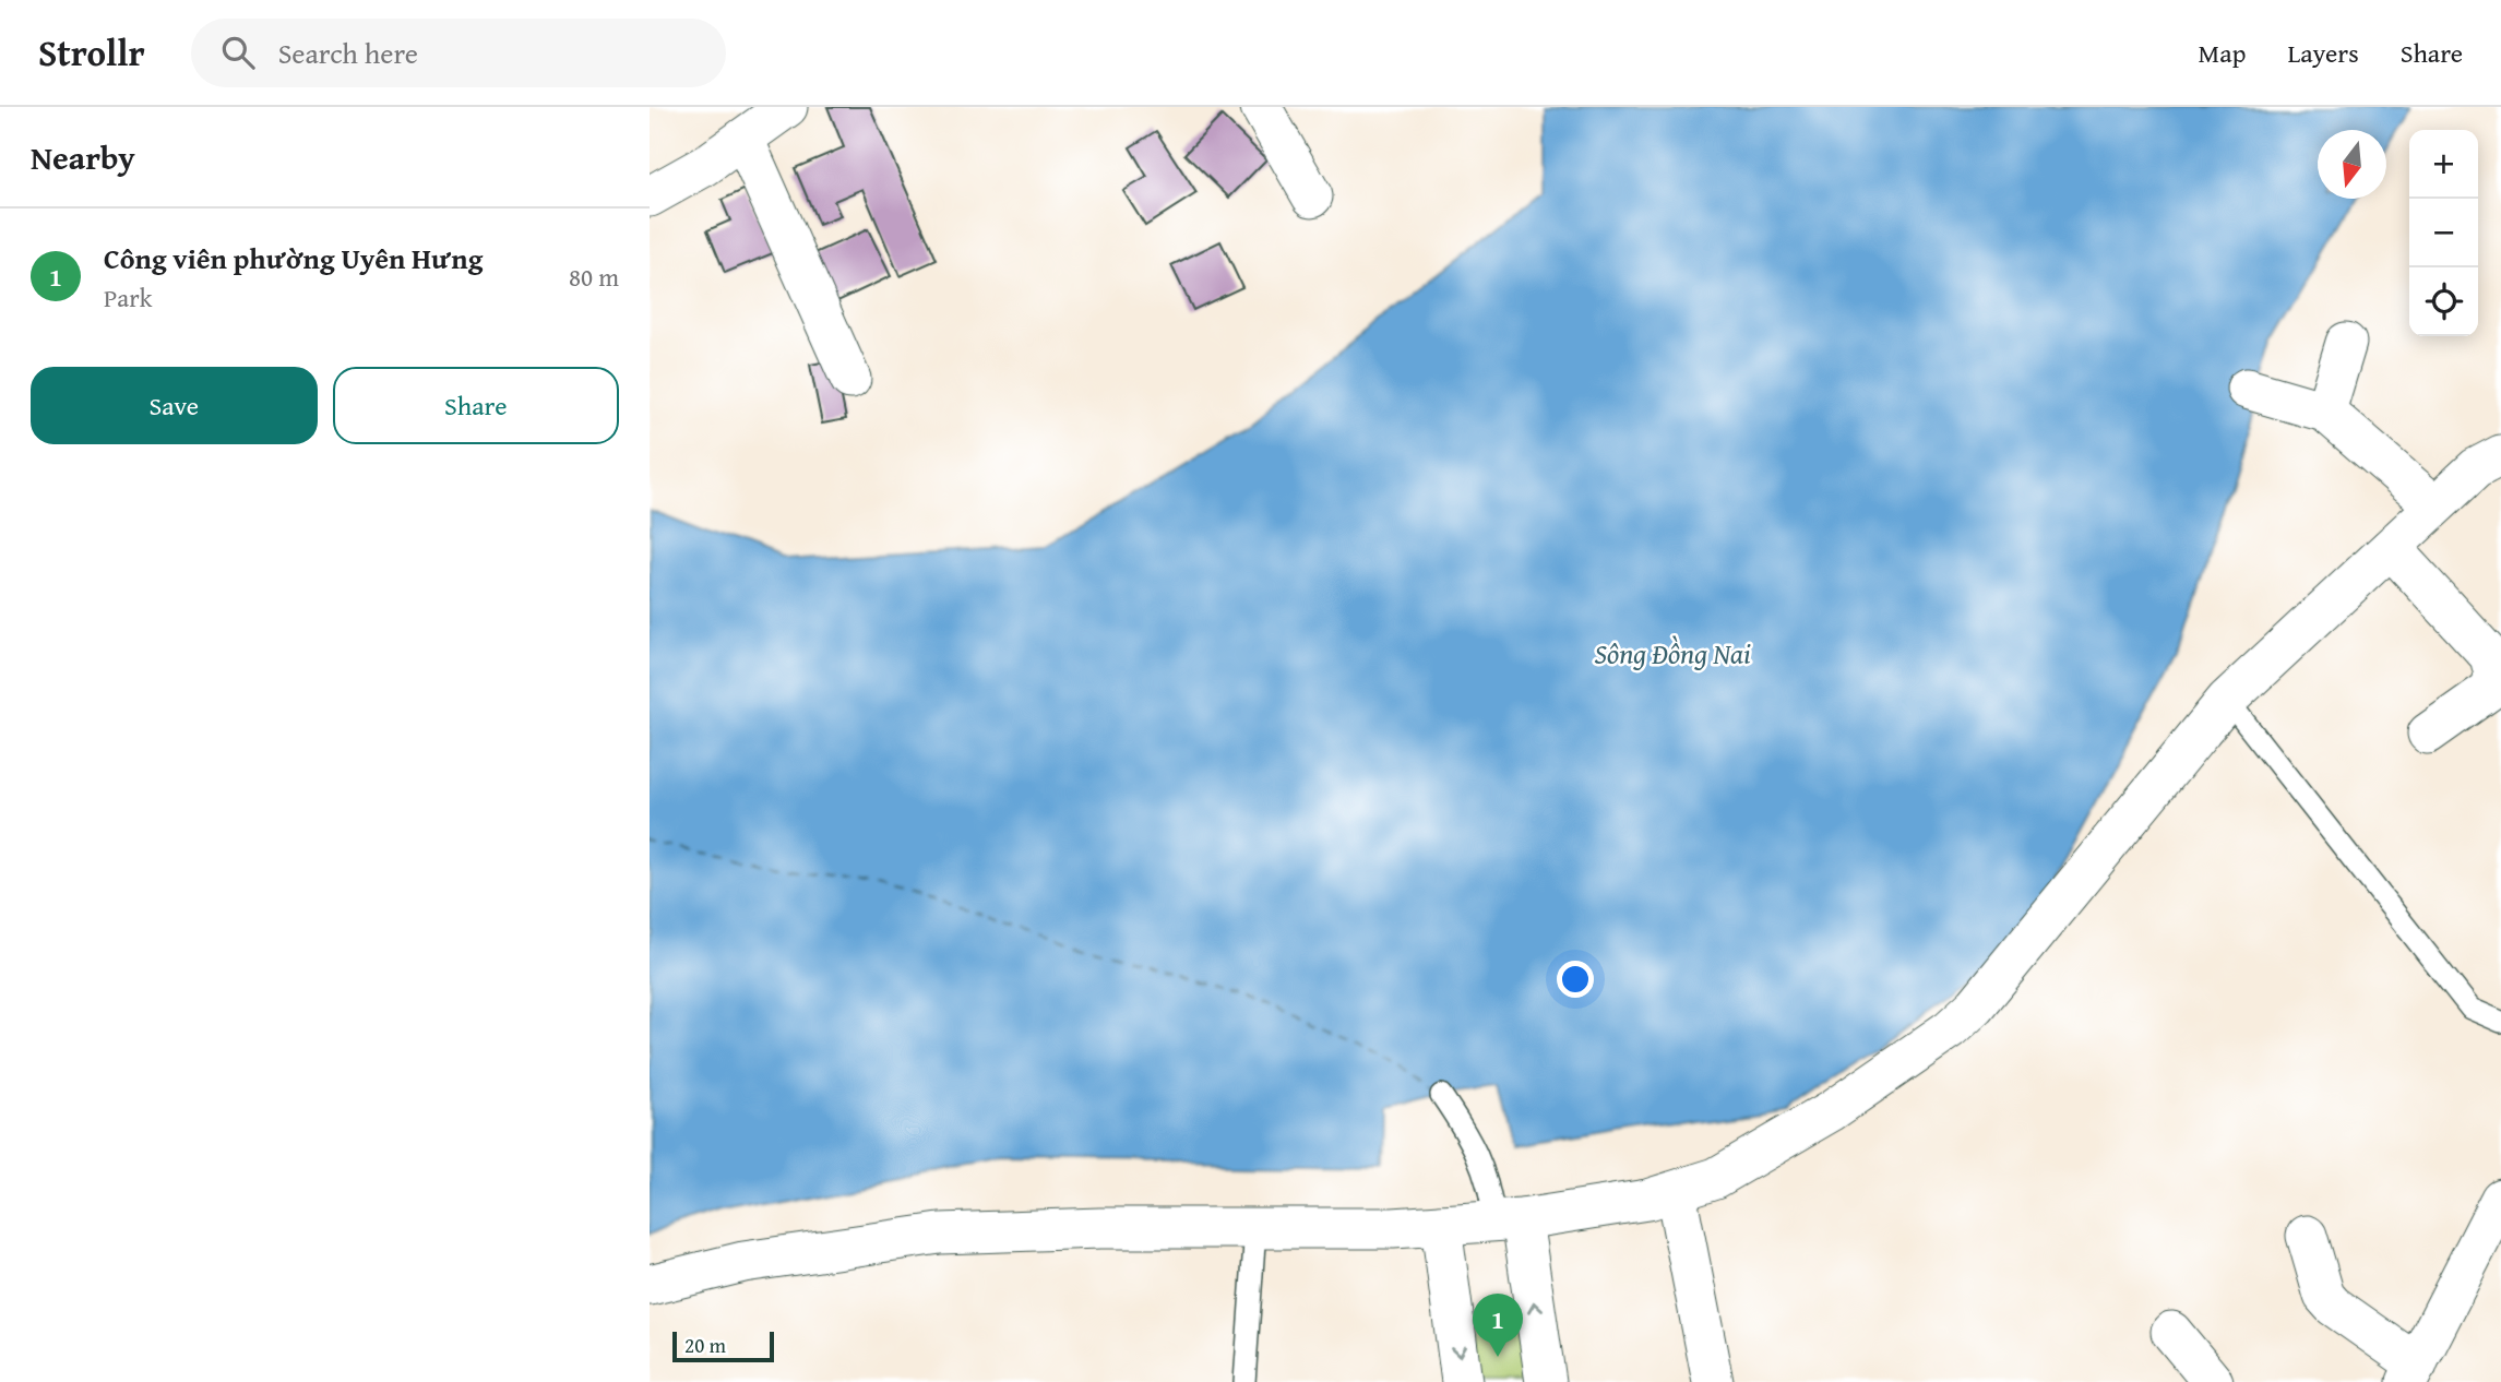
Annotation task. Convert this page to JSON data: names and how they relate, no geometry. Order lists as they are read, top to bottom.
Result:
{
  "water": ["Sông Đồng Nai"],
  "scale_bar": "20 m",
  "north": "bottom",
  "page": {
    "header": "Strollr",
    "search": "Search here",
    "nav": ["Map", "Layers", "Share"],
    "heading": "Nearby",
    "map_buttons": ["+", "−"],
    "list": [
      {
        "mark": "1",
        "name": "Công viên phường Uyên Hưng",
        "note": "Park",
        "value": "80 m"
      }
    ],
    "buttons": ["Save", "Share"],
    "pins": "1",
    "scale": "20 m"
  }
}
